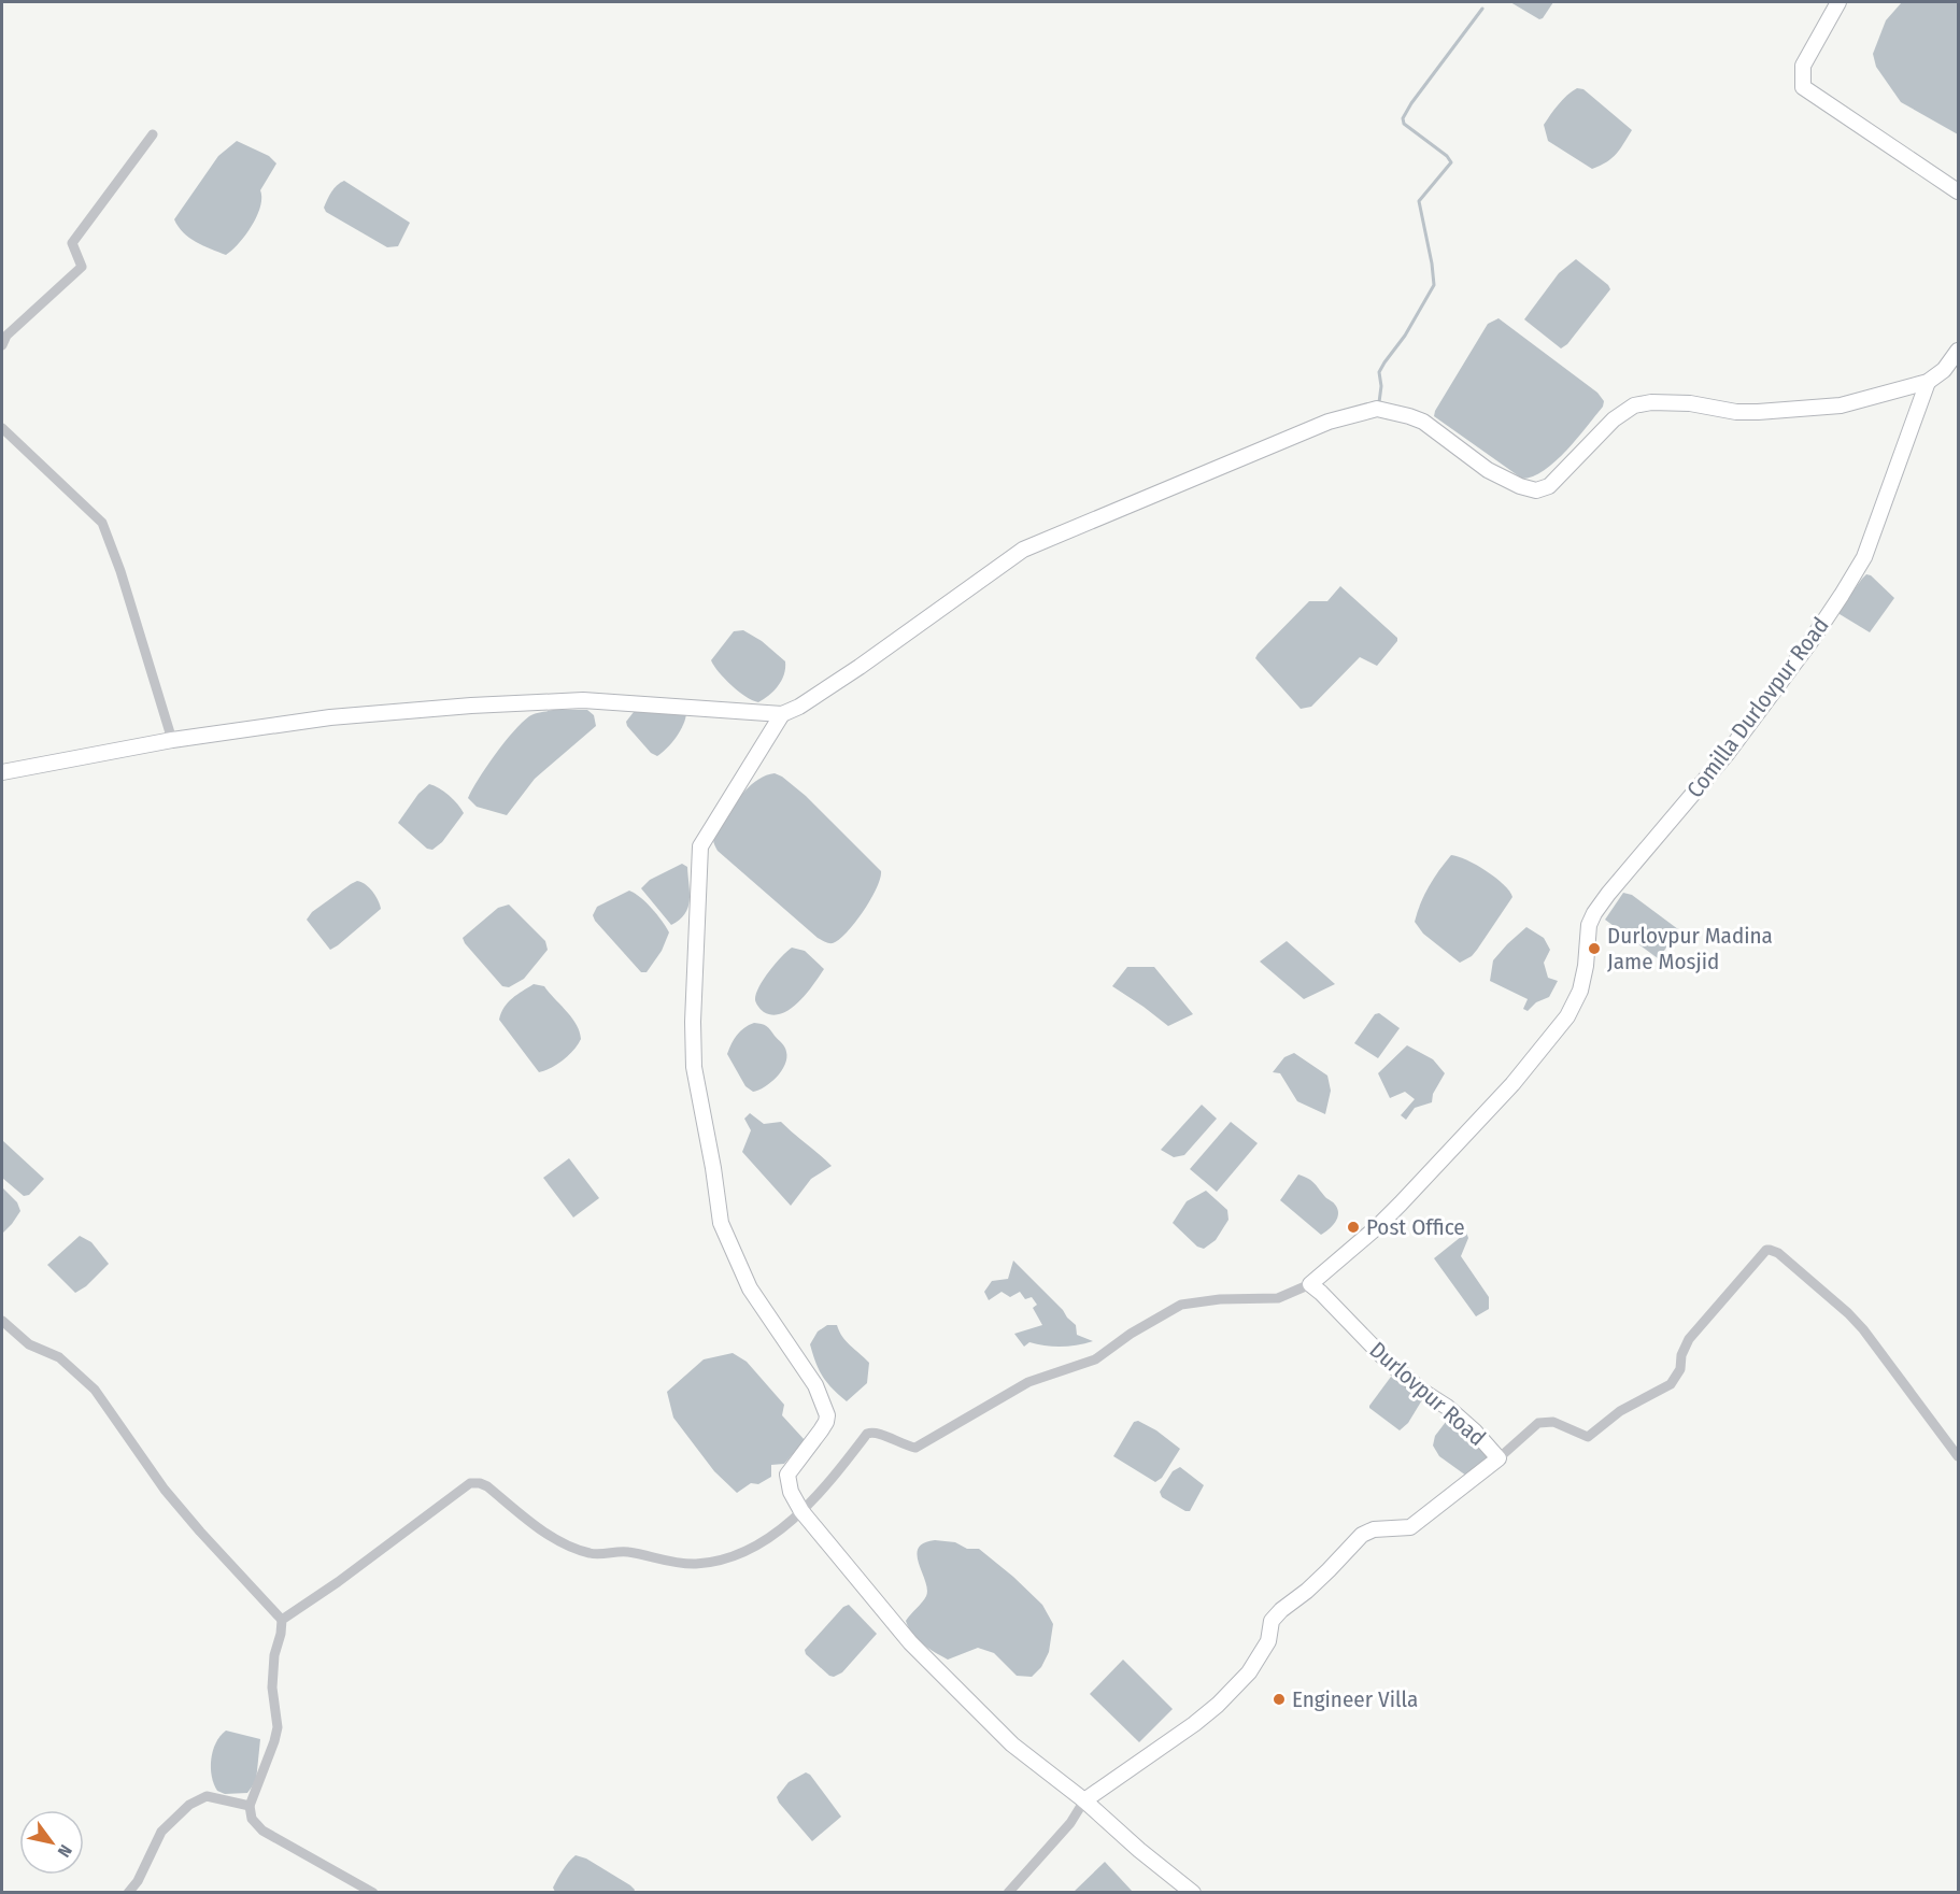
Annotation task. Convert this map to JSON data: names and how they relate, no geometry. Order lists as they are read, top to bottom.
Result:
{
  "streets": {
    "street": ["Comilla Durlovpur Road", "Durlovpur Road"]
  },
  "crossings": [
    ["Comilla Durlovpur Road", "Durlovpur Road"]
  ],
  "places": ["Durlovpur Madina Jame Mosjid", "Post Office", "Engineer Villa"],
  "north": "bottom right"
}
